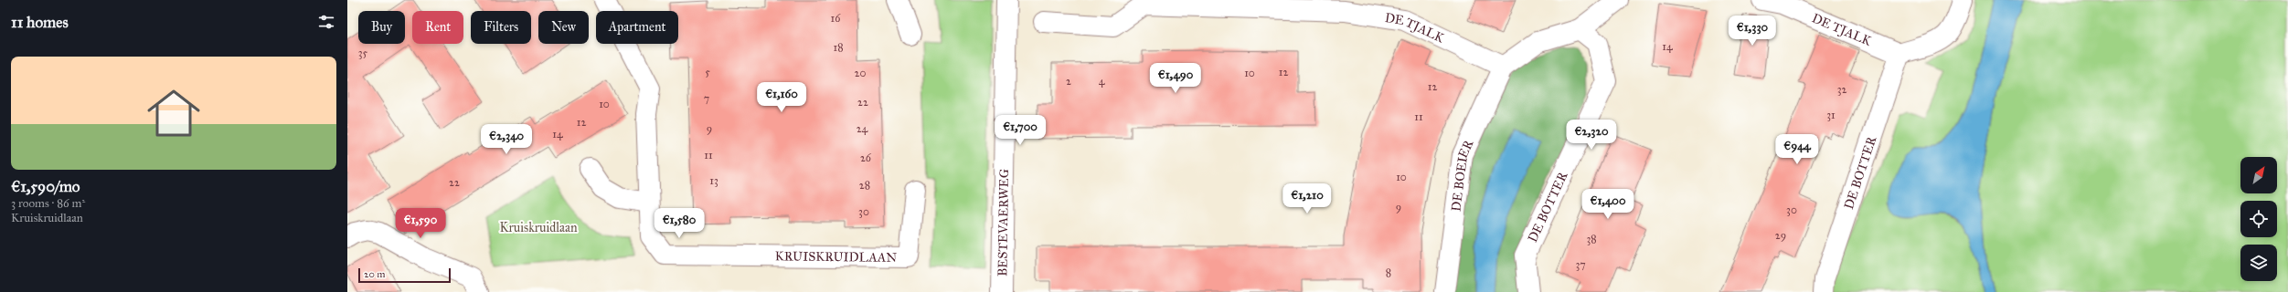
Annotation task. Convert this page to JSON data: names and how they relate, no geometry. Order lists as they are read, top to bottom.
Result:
{
  "streets": {
    "street": [
      "DE TJALK",
      "DE BOTTER",
      "DE BOEIER",
      "BESTEVAERWEG",
      "KRUISKRUIDLAAN"
    ]
  },
  "crossings": [
    ["DE TJALK", "DE BOTTER"],
    ["DE TJALK", "DE BOEIER"]
  ],
  "parks": ["Kruiskruidlaan"],
  "house_numbers": [
    "16",
    "14",
    "18",
    "35",
    "5",
    "12",
    "20",
    "10",
    "2",
    "4",
    "12",
    "32",
    "7",
    "22",
    "10",
    "31",
    "11",
    "12",
    "9",
    "24",
    "14",
    "11",
    "26",
    "10",
    "13",
    "22",
    "28",
    "9",
    "30",
    "30",
    "29",
    "38",
    "37",
    "8"
  ],
  "scale_bar": "20 m",
  "north": "top right",
  "page": {
    "heading": "11 homes",
    "chip": [
      "Buy",
      "Rent",
      "Filters",
      "New",
      "Apartment"
    ],
    "price": [
      "€1,330",
      "€1,490",
      "€1,160",
      "€1,700",
      "€2,320",
      "€2,340",
      "€944",
      "€1,210",
      "€1,400",
      "€1,590",
      "€1,580"
    ],
    "list": [
      {
        "name": "€1,590/mo",
        "note": "3 rooms · 86 m² · Kruiskruidlaan"
      }
    ],
    "scale": "20 m"
  }
}
